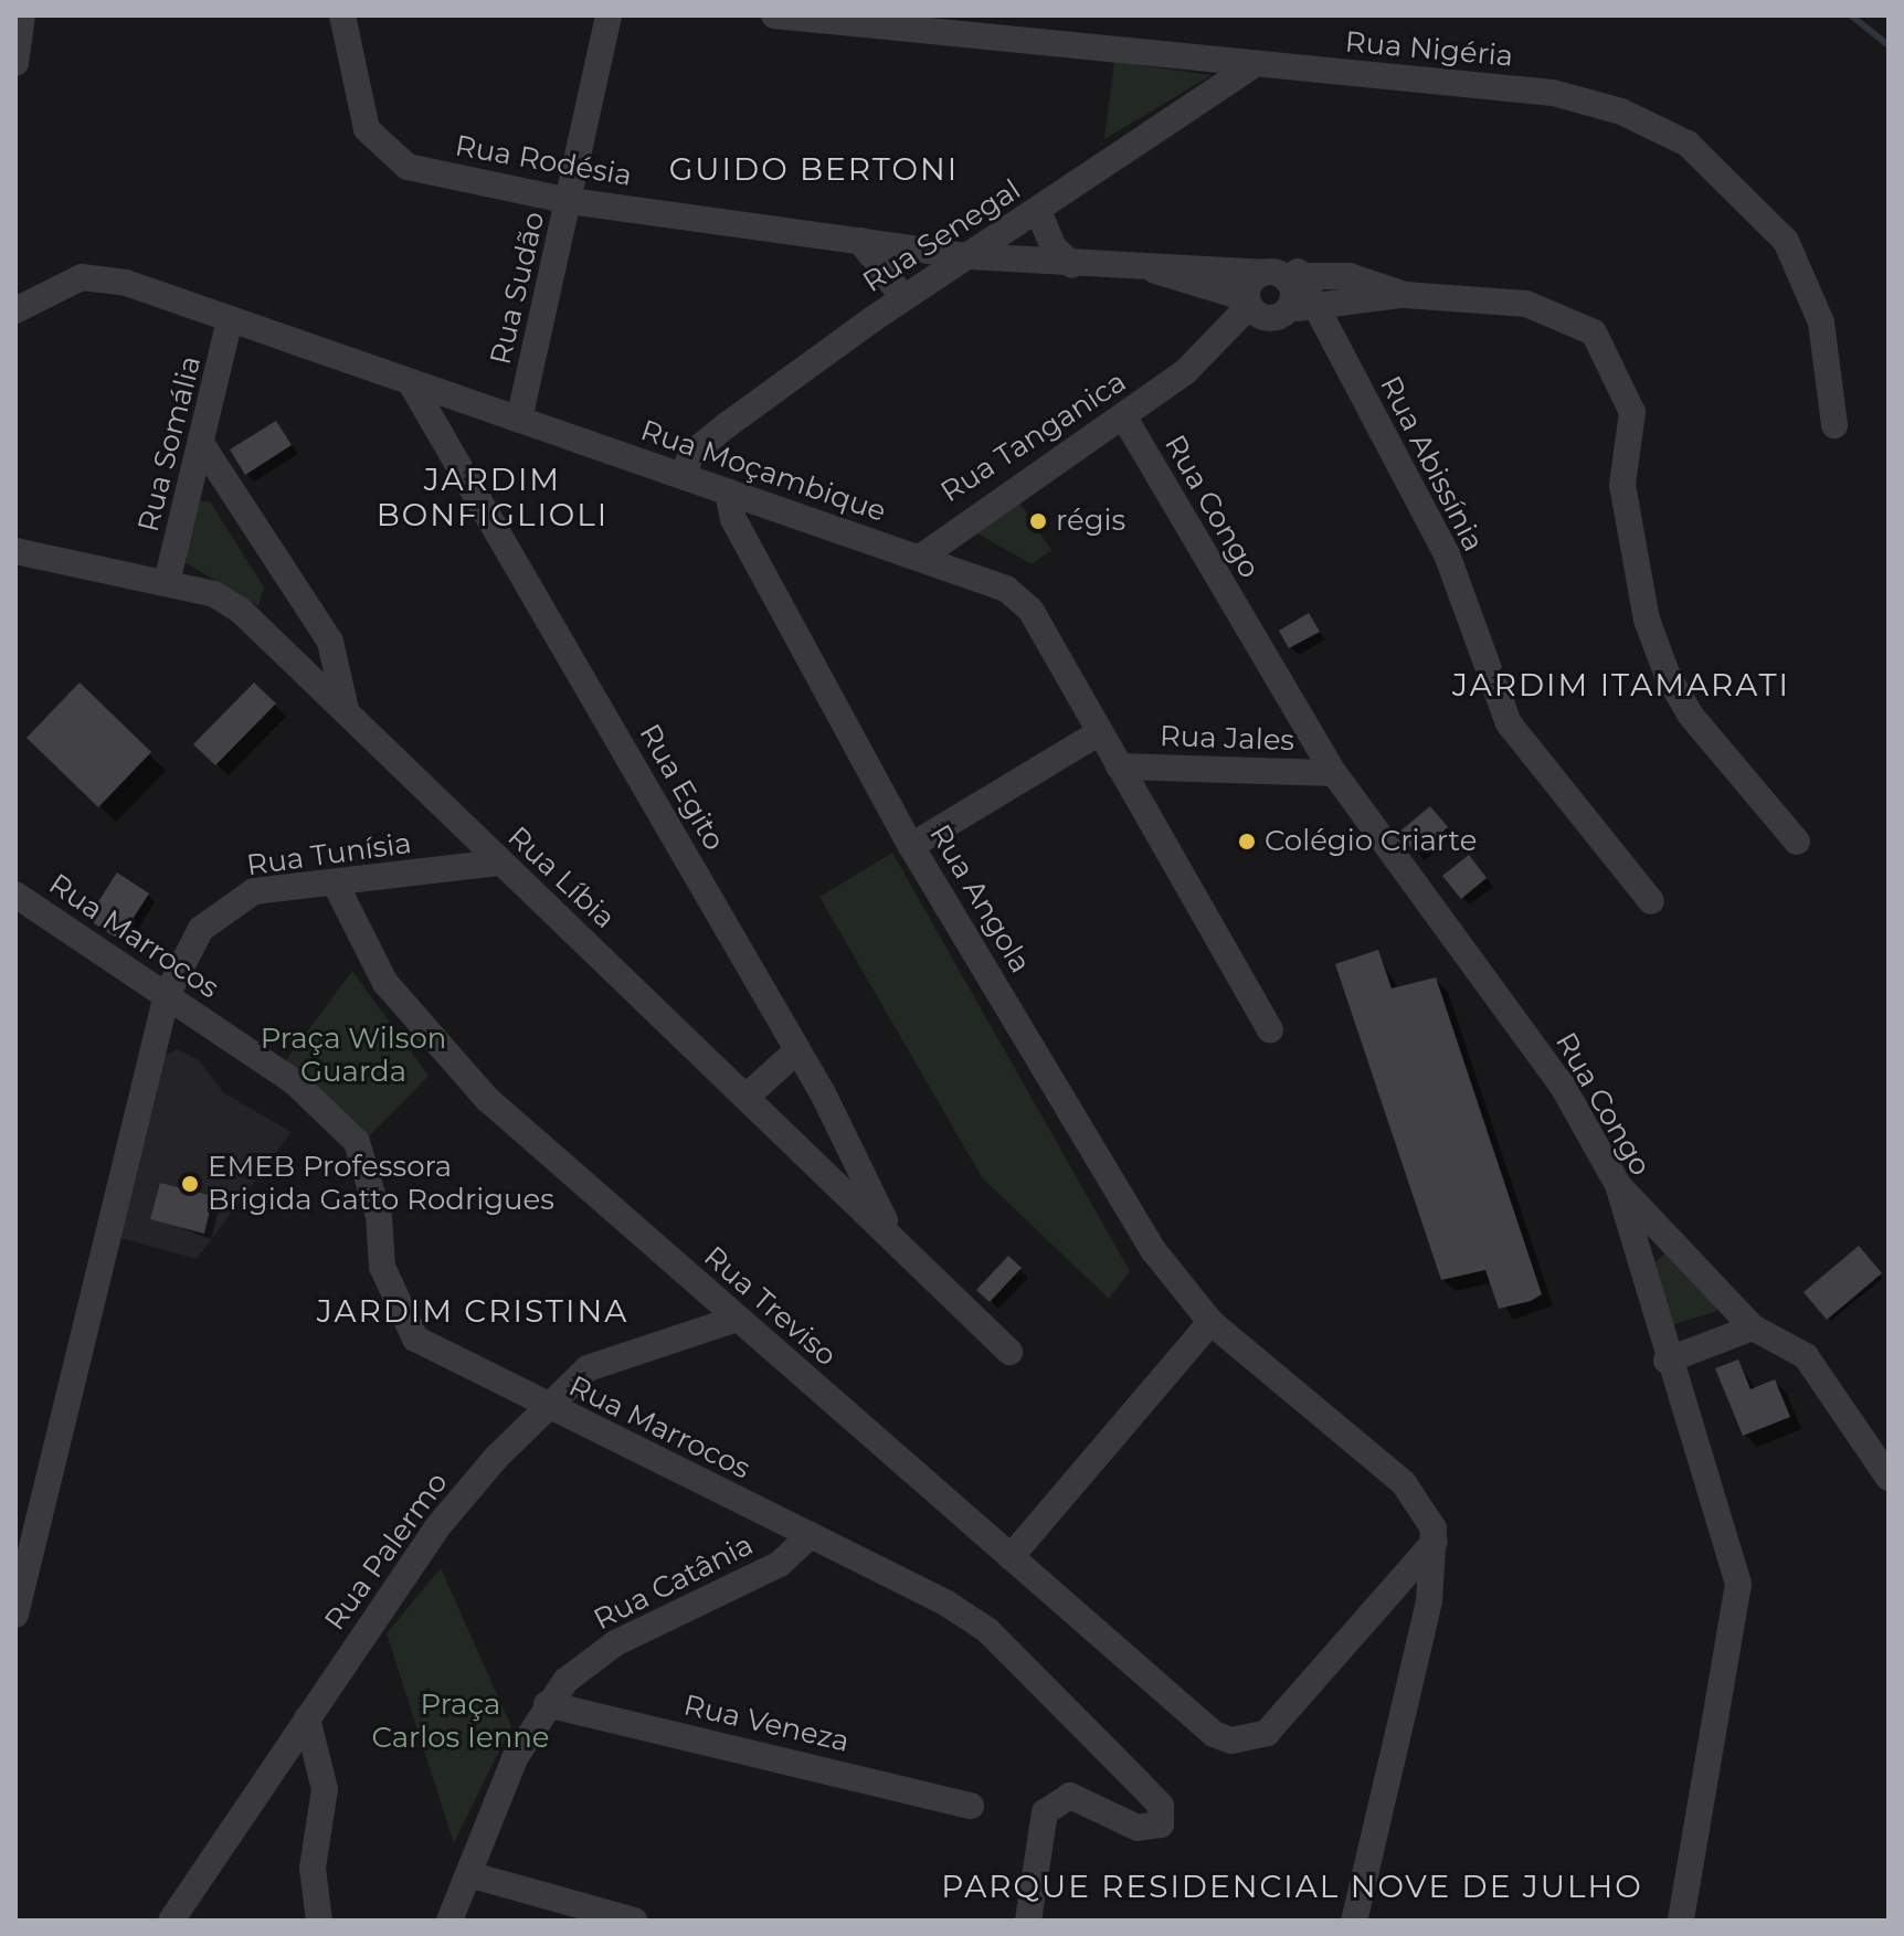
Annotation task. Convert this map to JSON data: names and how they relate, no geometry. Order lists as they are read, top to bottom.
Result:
{
  "streets": {
    "street": [
      "Rua Nigéria",
      "Rua Rodésia",
      "Rua Senegal",
      "Rua Sudão",
      "Rua Tanganica",
      "Rua Somália",
      "Rua Abissínia",
      "Rua Moçambique",
      "Rua Congo",
      "Rua Jales",
      "Rua Egito",
      "Rua Tunísia",
      "Rua Líbia",
      "Rua Angola",
      "Rua Marrocos",
      "Rua Treviso",
      "Rua Palermo",
      "Rua Catânia",
      "Rua Veneza"
    ]
  },
  "crossings": [
    ["Rua Nigéria", "Rua Senegal"],
    ["Rua Rodésia", "Rua Senegal"],
    ["Rua Rodésia", "Rua Sudão"],
    ["Rua Rodésia", "Rua Tanganica"],
    ["Rua Rodésia", "Rua Abissínia"],
    ["Rua Senegal", "Rua Moçambique"],
    ["Rua Sudão", "Rua Moçambique"],
    ["Rua Tanganica", "Rua Abissínia"],
    ["Rua Tanganica", "Rua Moçambique"],
    ["Rua Tanganica", "Rua Congo"],
    ["Rua Somália", "Rua Moçambique"],
    ["Rua Somália", "Rua Líbia"],
    ["Rua Moçambique", "Rua Jales"],
    ["Rua Moçambique", "Rua Egito"],
    ["Rua Moçambique", "Rua Angola"],
    ["Rua Congo", "Rua Jales"],
    ["Rua Egito", "Rua Líbia"],
    ["Rua Tunísia", "Rua Líbia"],
    ["Rua Tunísia", "Rua Marrocos"],
    ["Rua Tunísia", "Rua Treviso"],
    ["Rua Angola", "Rua Treviso"],
    ["Rua Marrocos", "Rua Palermo"],
    ["Rua Marrocos", "Rua Catânia"],
    ["Rua Treviso", "Rua Palermo"],
    ["Rua Catânia", "Rua Veneza"]
  ],
  "districts": [
    "GUIDO BERTONI",
    "JARDIM BONFIGLIOLI",
    "JARDIM ITAMARATI",
    "JARDIM CRISTINA",
    "PARQUE RESIDENCIAL NOVE DE JULHO"
  ],
  "parks": ["Praça Wilson Guarda", "Praça Carlos Ienne"],
  "places": ["régis", "Colégio Criarte", "EMEB Professora Brigida Gatto Rodrigues"]
}
